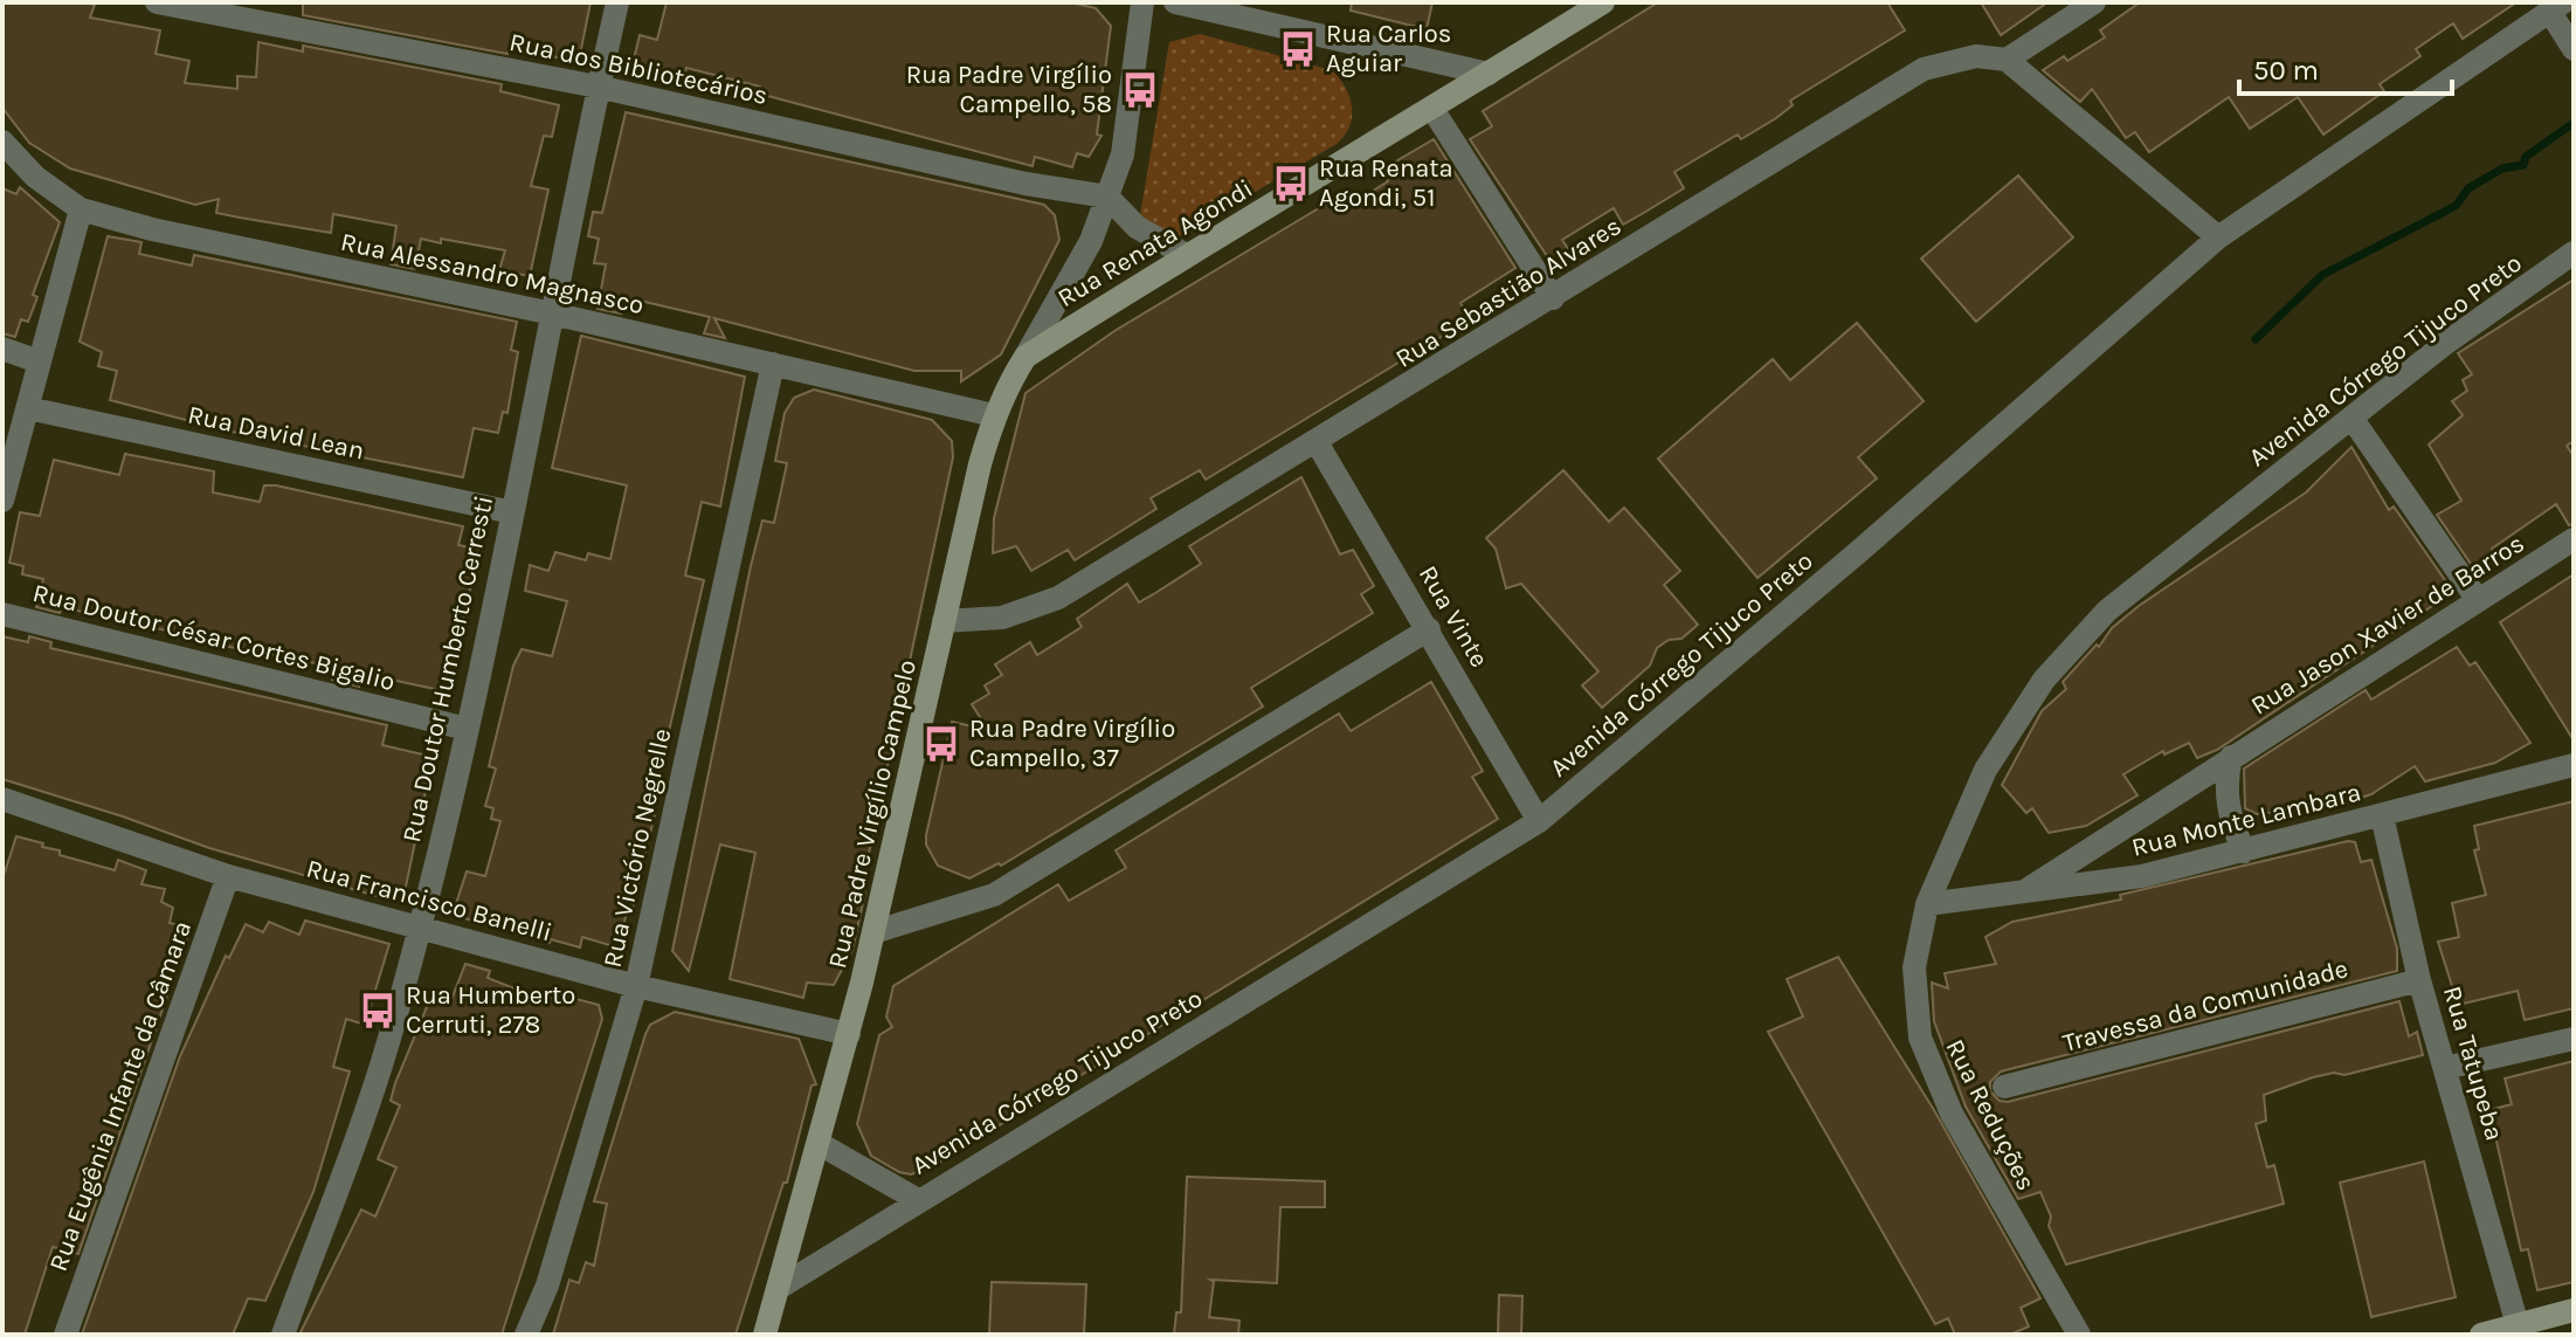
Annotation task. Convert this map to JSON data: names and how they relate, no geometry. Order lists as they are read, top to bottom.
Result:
{
  "streets": {
    "street": [
      "Rua dos Bibliotecários",
      "Rua Renata Agondi",
      "Rua Alessandro Magnasco",
      "Rua Sebastião Alvares",
      "Avenida Córrego Tijuco Preto",
      "Rua David Lean",
      "Rua Vinte",
      "Rua Jason Xavier de Barros",
      "Rua Doutor César Cortes Bigalio",
      "Rua Doutor Humberto Cerresti",
      "Rua Padre Virgílio Campelo",
      "Rua Monte Lambara",
      "Rua Victório Negrelle",
      "Rua Francisco Banelli",
      "Travessa da Comunidade",
      "Rua Tatupeba",
      "Rua Eugênia Infante da Câmara",
      "Rua Reduções"
    ]
  },
  "crossings": [
    ["Rua dos Bibliotecários", "Rua Doutor Humberto Cerresti"],
    ["Rua Renata Agondi", "Rua Padre Virgílio Campelo"],
    ["Rua Alessandro Magnasco", "Rua Doutor Humberto Cerresti"],
    ["Rua Alessandro Magnasco", "Rua Padre Virgílio Campelo"],
    ["Rua Alessandro Magnasco", "Rua Victório Negrelle"],
    ["Rua Sebastião Alvares", "Rua Vinte"],
    ["Rua Sebastião Alvares", "Rua Padre Virgílio Campelo"],
    ["Avenida Córrego Tijuco Preto", "Rua Vinte"],
    ["Avenida Córrego Tijuco Preto", "Rua Padre Virgílio Campelo"],
    ["Avenida Córrego Tijuco Preto", "Rua Monte Lambara"],
    ["Avenida Córrego Tijuco Preto", "Rua Reduções"],
    ["Rua David Lean", "Rua Doutor Humberto Cerresti"],
    ["Rua Jason Xavier de Barros", "Rua Monte Lambara"],
    ["Rua Doutor César Cortes Bigalio", "Rua Doutor Humberto Cerresti"],
    ["Rua Doutor Humberto Cerresti", "Rua Francisco Banelli"],
    ["Rua Padre Virgílio Campelo", "Rua Francisco Banelli"],
    ["Rua Monte Lambara", "Rua Tatupeba"],
    ["Rua Monte Lambara", "Rua Reduções"],
    ["Rua Victório Negrelle", "Rua Francisco Banelli"],
    ["Rua Francisco Banelli", "Rua Eugênia Infante da Câmara"],
    ["Travessa da Comunidade", "Rua Tatupeba"]
  ],
  "places": {
    "bus stop": [
      "Rua Carlos Aguiar",
      "Rua Padre Virgílio Campello, 58",
      "Rua Renata Agondi, 51",
      "Rua Padre Virgílio Campello, 37",
      "Rua Humberto Cerruti, 278"
    ]
  },
  "scale_bar": "50 m"
}
